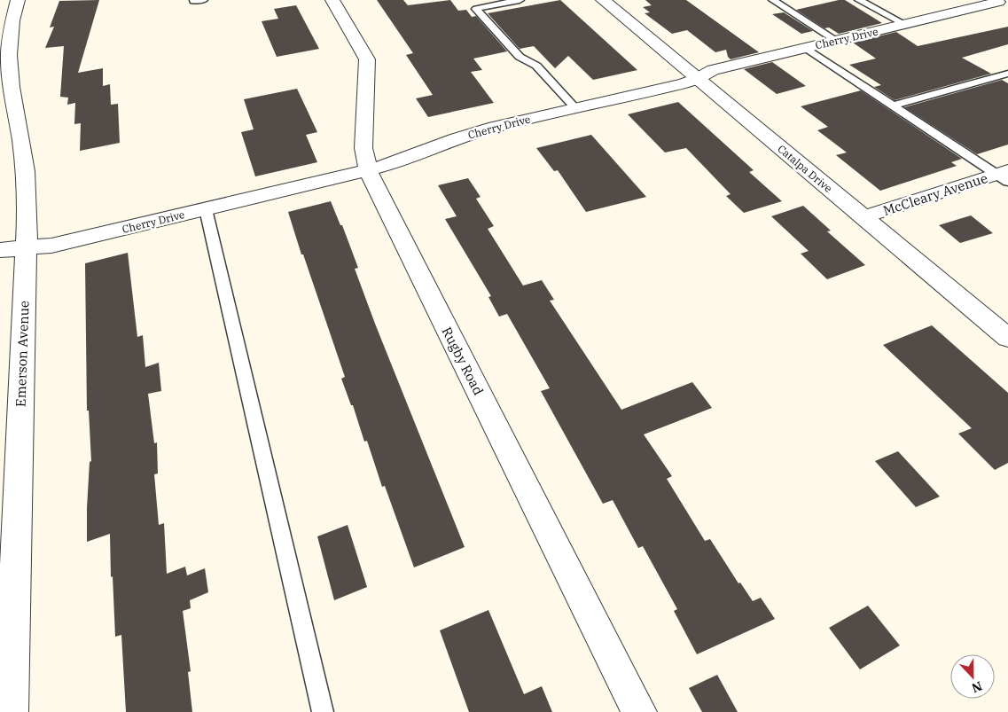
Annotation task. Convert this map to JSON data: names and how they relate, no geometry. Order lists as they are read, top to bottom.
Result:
{
  "streets": {
    "street": [
      "Cherry Drive",
      "Catalpa Drive",
      "McCleary Avenue",
      "Emerson Avenue",
      "Rugby Road"
    ]
  },
  "crossings": [
    ["Cherry Drive", "Catalpa Drive"],
    ["Cherry Drive", "Emerson Avenue"],
    ["Cherry Drive", "Rugby Road"],
    ["Catalpa Drive", "McCleary Avenue"]
  ],
  "north": "bottom"
}
